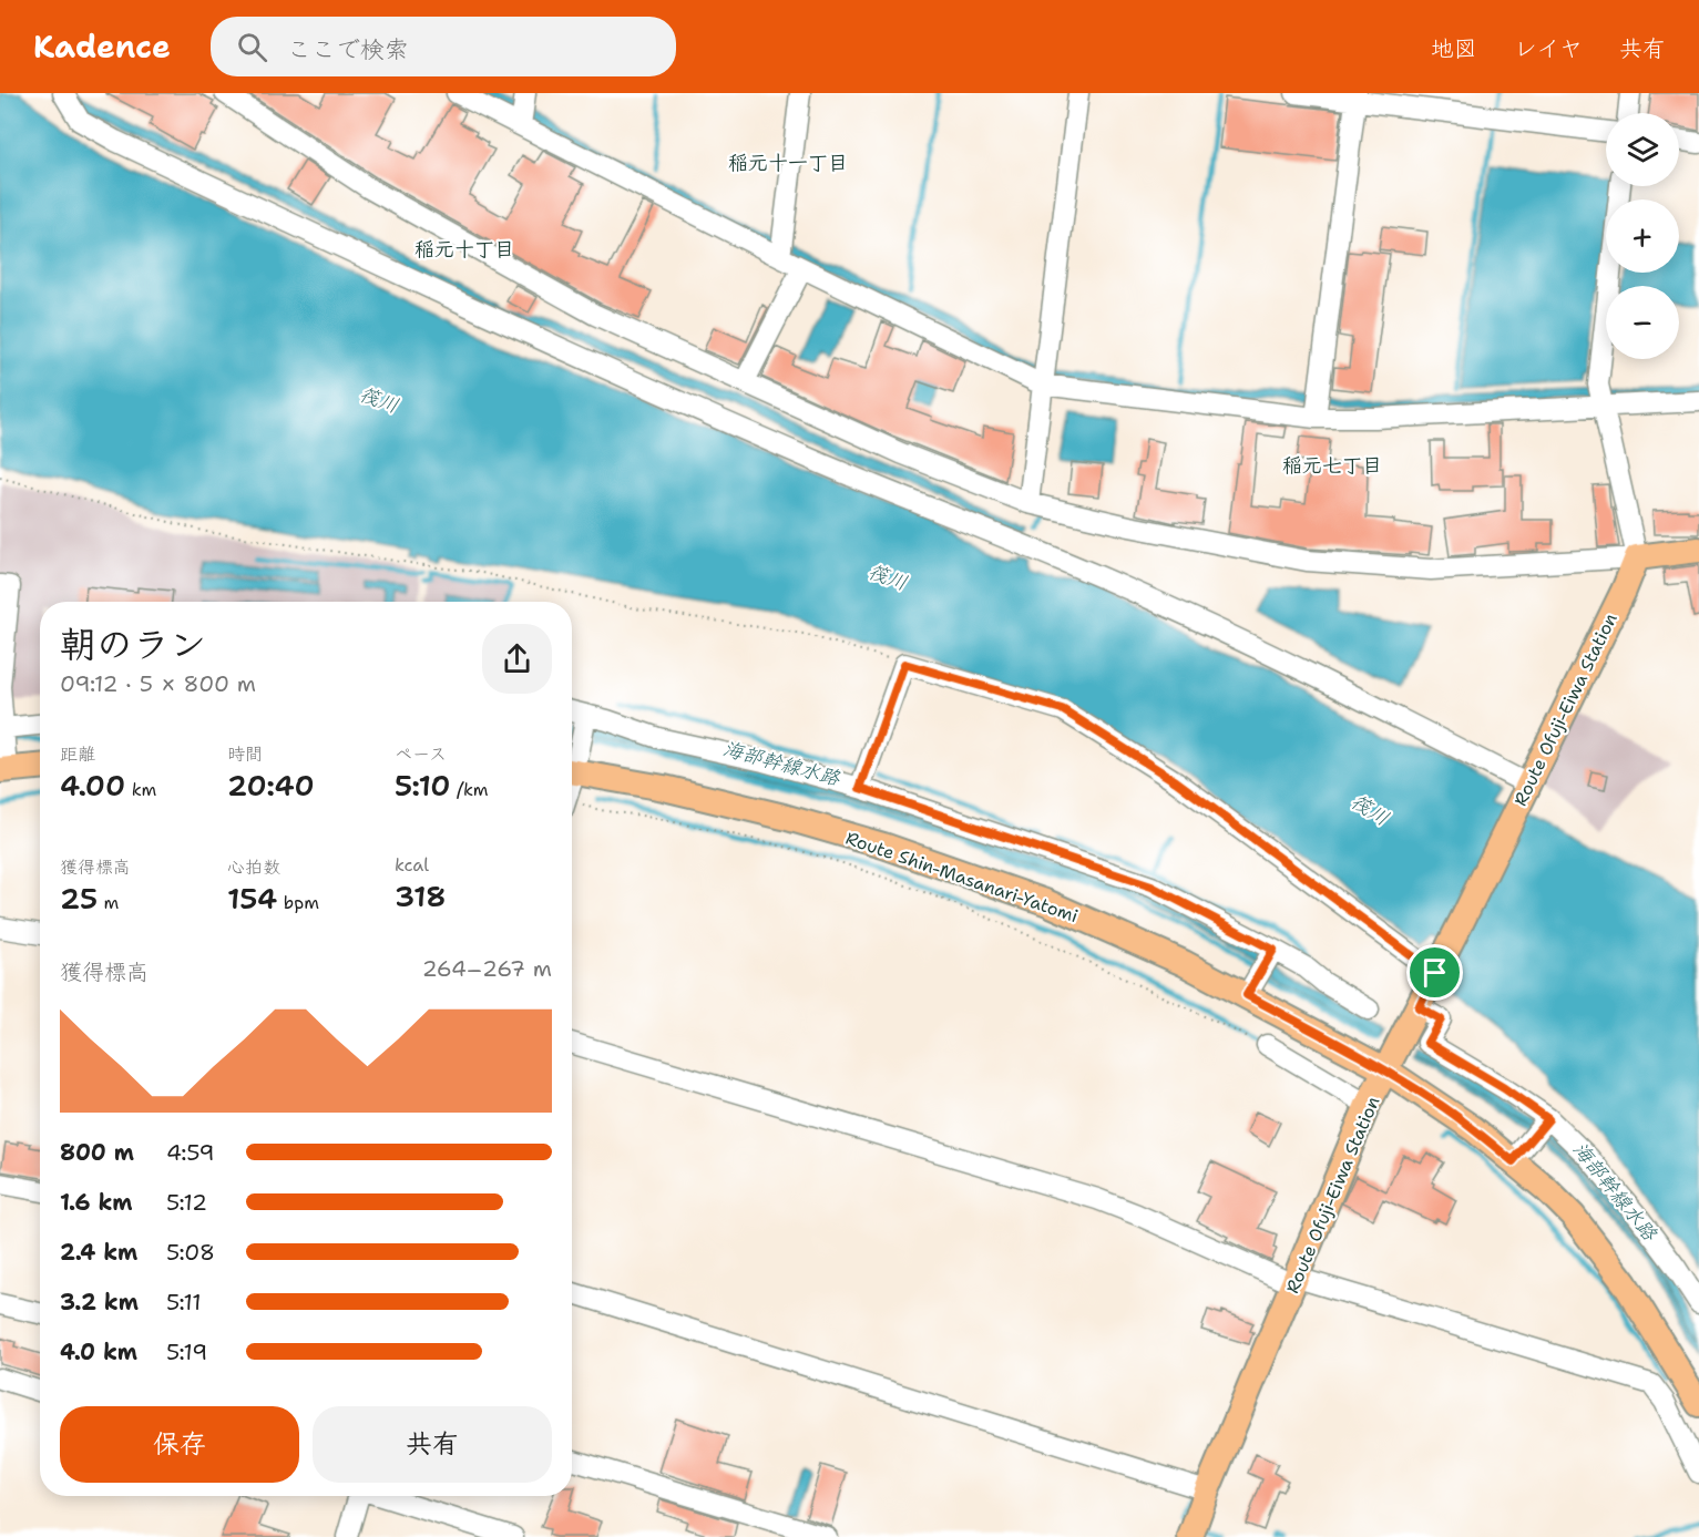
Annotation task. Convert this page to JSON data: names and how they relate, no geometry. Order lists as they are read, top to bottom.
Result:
{
  "streets": {
    "main road": ["Route Ofuji-Eiwa Station", "Route Shin-Masanari-Yatomi"]
  },
  "crossings": [
    ["Route Ofuji-Eiwa Station", "Route Shin-Masanari-Yatomi"]
  ],
  "districts": ["稲元十一丁目", "稲元十丁目", "稲元七丁目"],
  "water": ["筏川", "海部幹線水路"],
  "page": {
    "header": "Kadence",
    "search": "ここで検索",
    "nav": ["地図", "レイヤ", "共有"],
    "map_buttons": ["+", "−"],
    "heading": ["朝のラン", "09:12 · 5 × 800 m"],
    "stats": [
      ["距離", "4.00 km"],
      ["時間", "20:40"],
      ["ペース", "5:10 /km"],
      ["獲得標高", "25 m"],
      ["心拍数", "154 bpm"],
      ["kcal", "318"]
    ],
    "chart": ["獲得標高", "264–267 m"],
    "list": [
      {
        "name": "800 m",
        "note": "4:59"
      },
      {
        "name": "1.6 km",
        "note": "5:12"
      },
      {
        "name": "2.4 km",
        "note": "5:08"
      },
      {
        "name": "3.2 km",
        "note": "5:11"
      },
      {
        "name": "4.0 km",
        "note": "5:19"
      }
    ],
    "buttons": ["保存", "共有"]
  }
}
